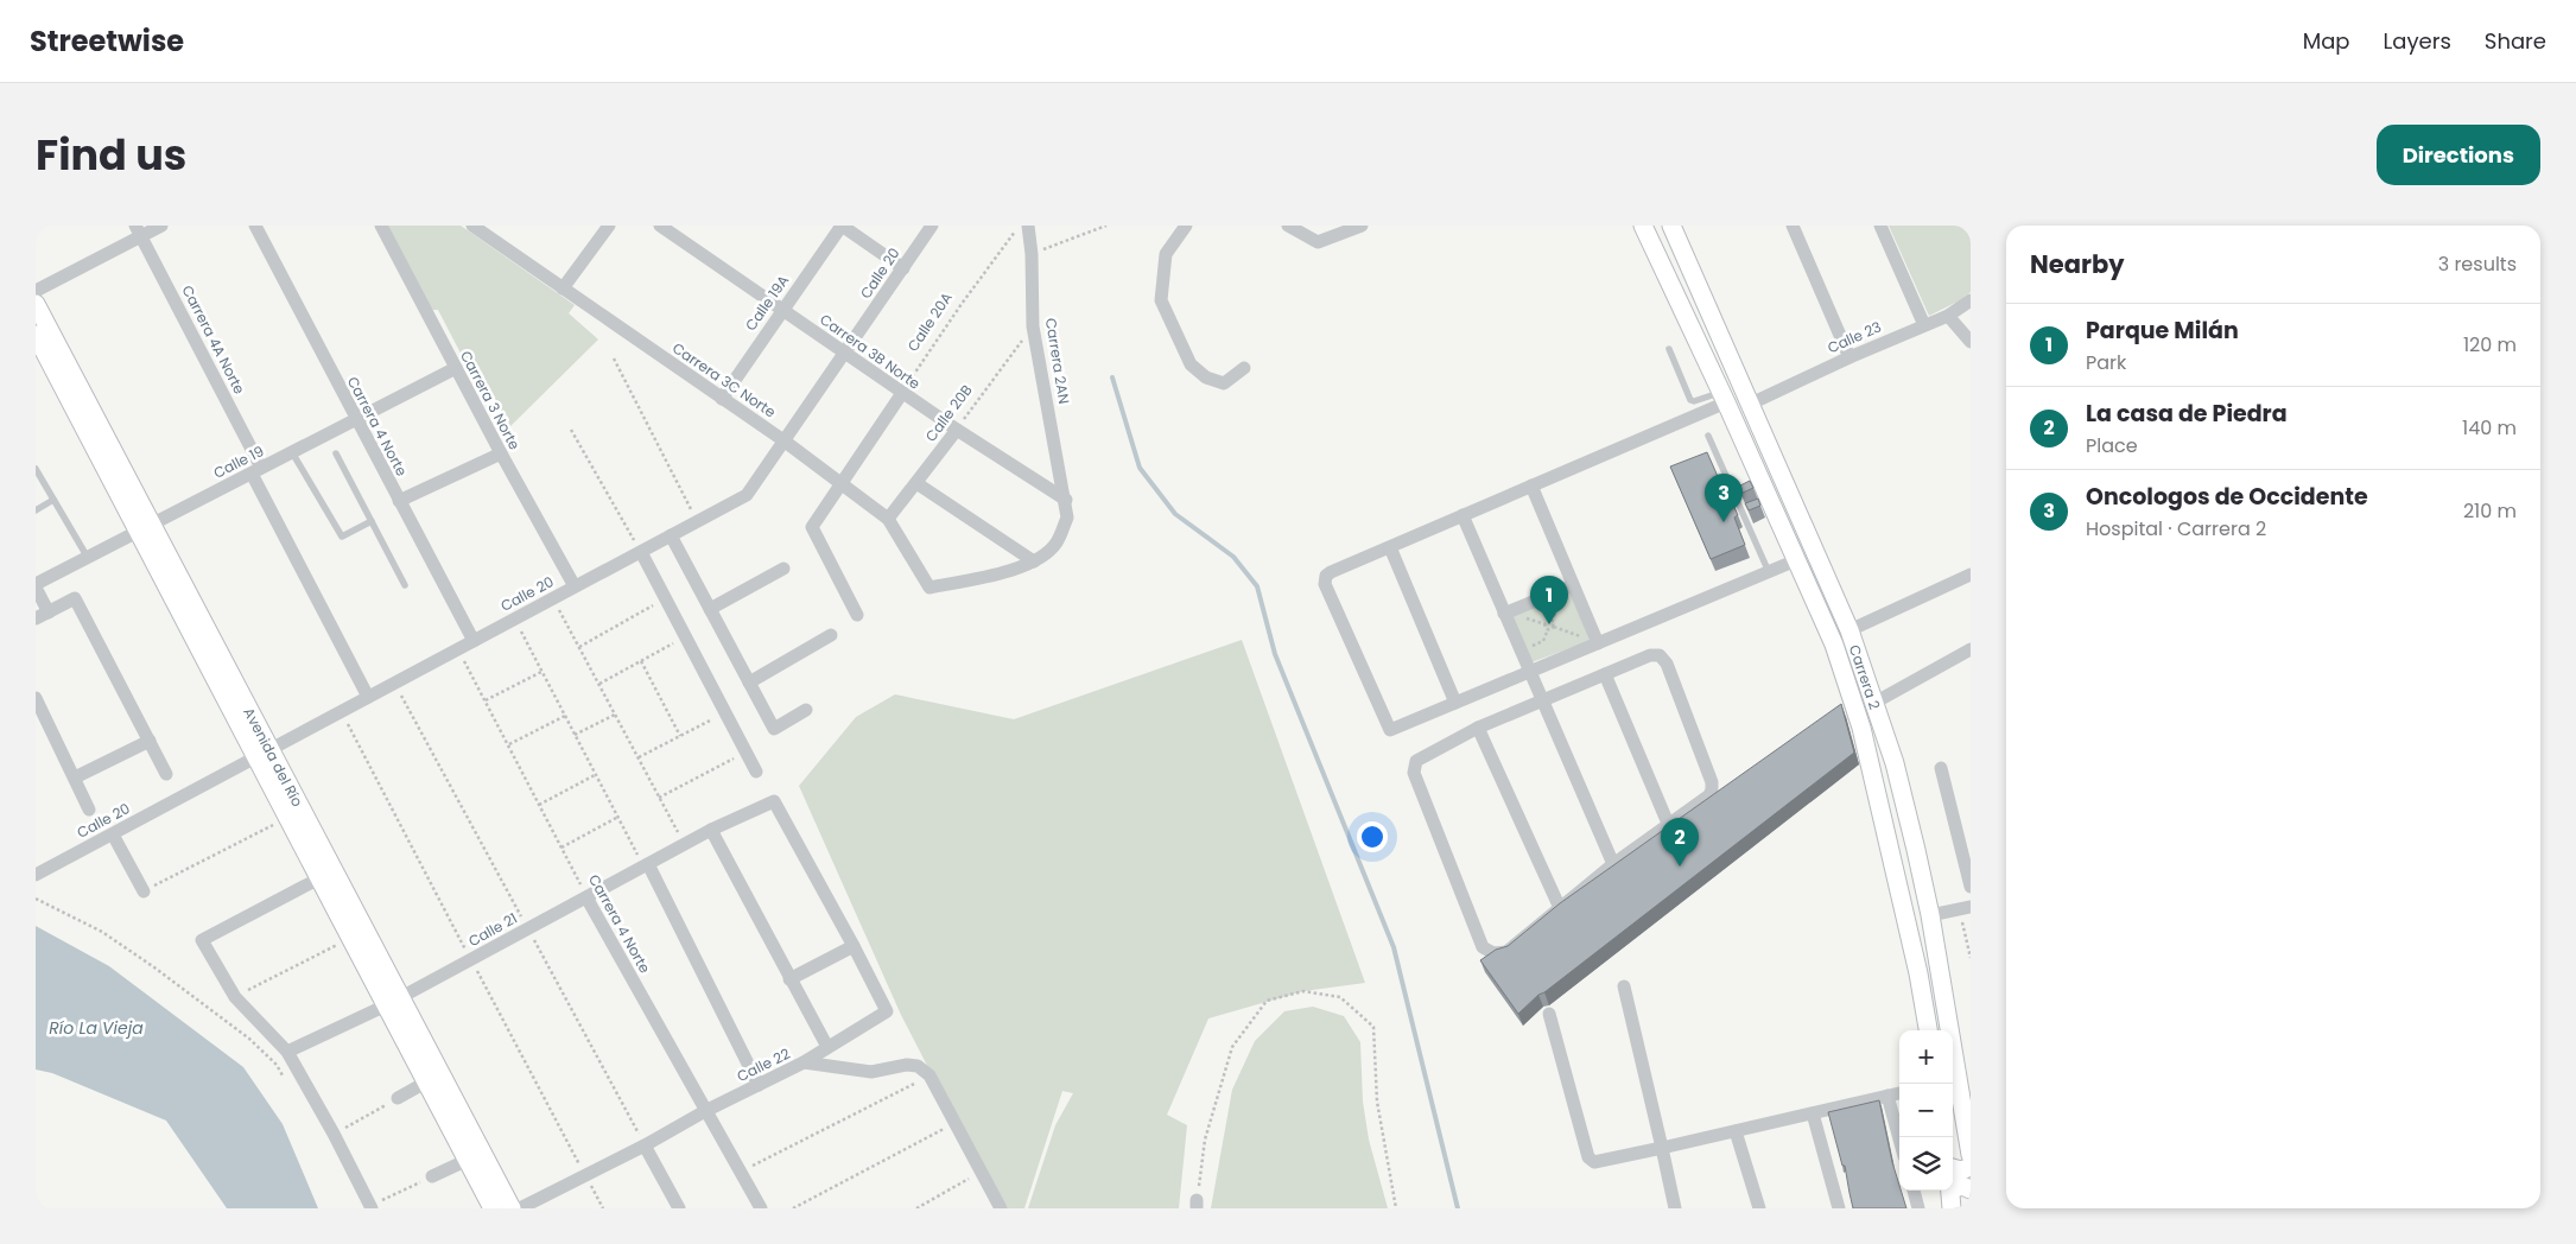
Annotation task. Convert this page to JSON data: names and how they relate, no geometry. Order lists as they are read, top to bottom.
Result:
{
  "streets": {
    "main road": ["Carrera 2", "Avenida del Río"],
    "street": [
      "Calle 20",
      "Calle 19A",
      "Calle 23",
      "Carrera 4A Norte",
      "Carrera 3B Norte",
      "Carrera 2AN",
      "Carrera 3C Norte",
      "Carrera 3 Norte",
      "Calle 20B",
      "Carrera 4 Norte",
      "Calle 19",
      "Calle 21",
      "Calle 22"
    ],
    "path": ["Calle 20A"]
  },
  "crossings": [
    ["Calle 20", "Carrera 4A Norte"],
    ["Calle 20", "Carrera 3B Norte"],
    ["Calle 20", "Carrera 3C Norte"],
    ["Calle 20", "Carrera 3 Norte"],
    ["Calle 20", "Carrera 4 Norte"],
    ["Calle 20", "Avenida del Río"],
    ["Calle 19A", "Carrera 3B Norte"],
    ["Calle 19A", "Carrera 3C Norte"],
    ["Calle 20A", "Carrera 3B Norte"],
    ["Calle 23", "Carrera 2"],
    ["Carrera 4A Norte", "Calle 19"],
    ["Carrera 3B Norte", "Carrera 2AN"],
    ["Carrera 3B Norte", "Calle 20B"],
    ["Carrera 2AN", "Carrera 3C Norte"],
    ["Carrera 2AN", "Calle 20B"],
    ["Carrera 3C Norte", "Calle 20B"],
    ["Carrera 3 Norte", "Calle 19"],
    ["Carrera 4 Norte", "Calle 19"],
    ["Carrera 4 Norte", "Calle 21"],
    ["Carrera 4 Norte", "Calle 22"],
    ["Calle 19", "Avenida del Río"],
    ["Avenida del Río", "Calle 21"]
  ],
  "water": ["Río La Vieja"],
  "page": {
    "header": "Streetwise",
    "nav": ["Map", "Layers", "Share"],
    "title": "Find us",
    "buttons": "Directions",
    "heading": ["Nearby", "3 results"],
    "list": [
      {
        "mark": "1",
        "name": "Parque Milán",
        "note": "Park",
        "value": "120 m"
      },
      {
        "mark": "2",
        "name": "La casa de Piedra",
        "note": "Place",
        "value": "140 m"
      },
      {
        "mark": "3",
        "name": "Oncologos de Occidente",
        "note": "Hospital · Carrera 2",
        "value": "210 m"
      }
    ],
    "pins": ["3", "1", "2"],
    "map_buttons": ["+", "−"]
  }
}
